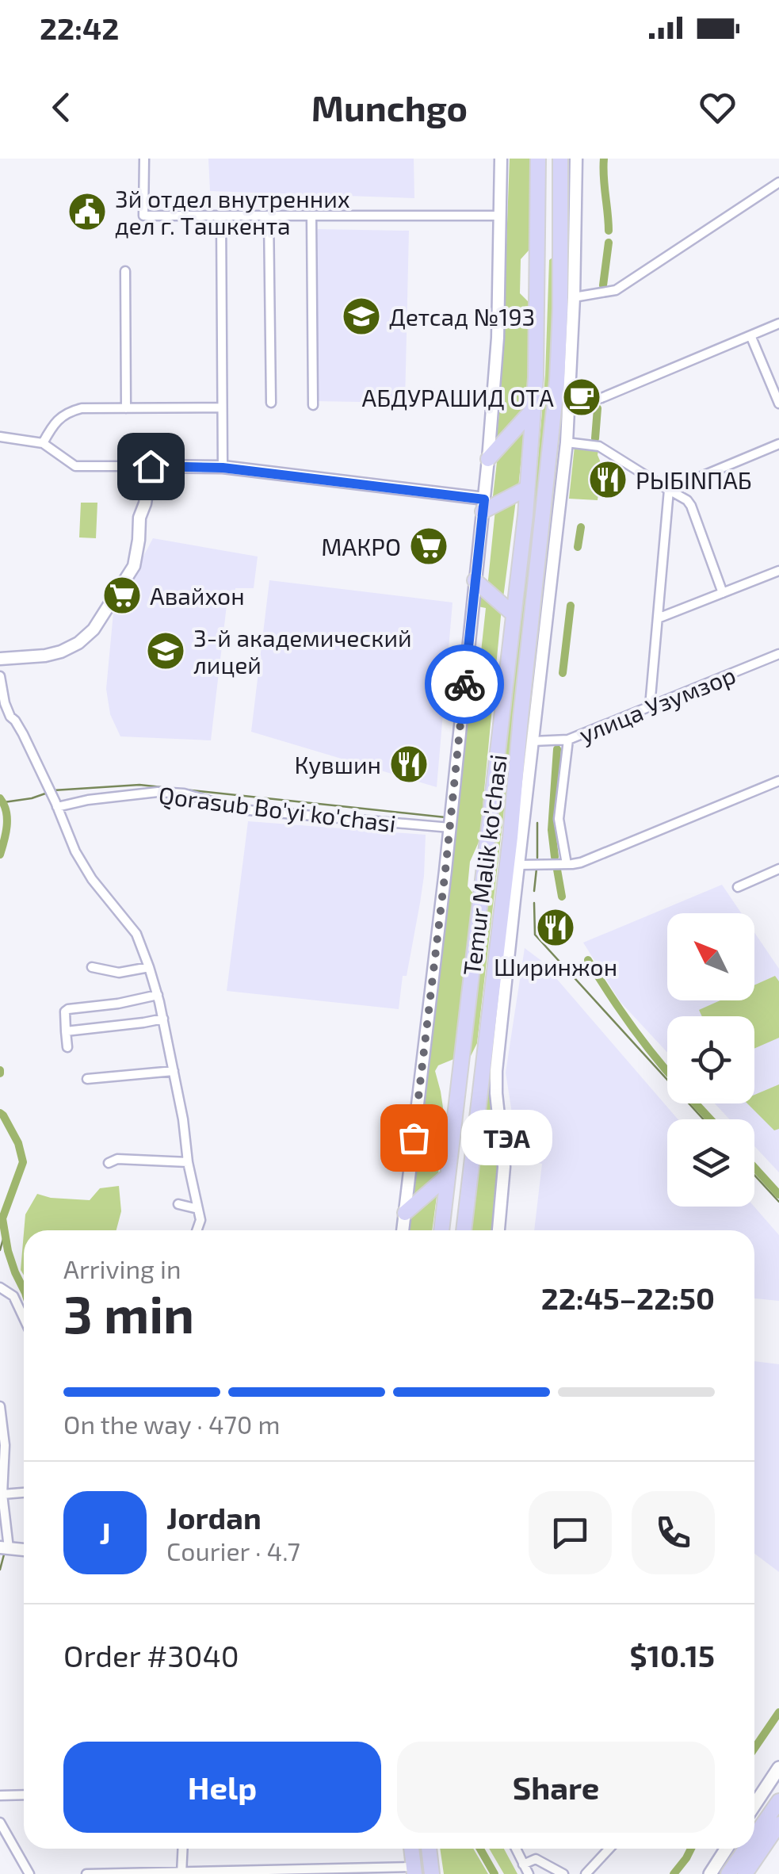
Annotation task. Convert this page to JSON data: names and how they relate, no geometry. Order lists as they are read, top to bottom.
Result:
{
  "streets": {
    "highway": ["Temur Malik ko'chasi"],
    "street": ["улица Узумзор", "Qorasub Bo'yi ko'chasi"]
  },
  "places": {
    "public building": ["3й отдел внутренних дел г. Ташкента"],
    "school or university": ["Детсад №193", "3-й академический лицей"],
    "cafe": ["АБДУРАШИД ОТА"],
    "restaurant": ["РЫБINПАБ", "Кувшин", "Ширинжон"],
    "supermarket": ["МАКРО", "Авайхон"],
    "other": ["ТЭА"]
  },
  "north": "top left",
  "page": {
    "status": "22:42",
    "header": "Munchgo",
    "bubble": "ТЭА",
    "heading": ["3 min", "Arriving in", "22:45–22:50"],
    "panel": [
      "Jordan",
      "Courier · 4.7",
      "Order #3040",
      "$10.15"
    ],
    "bar": "On the way · 470 m",
    "round": "J",
    "buttons": ["Help", "Share"]
  }
}
